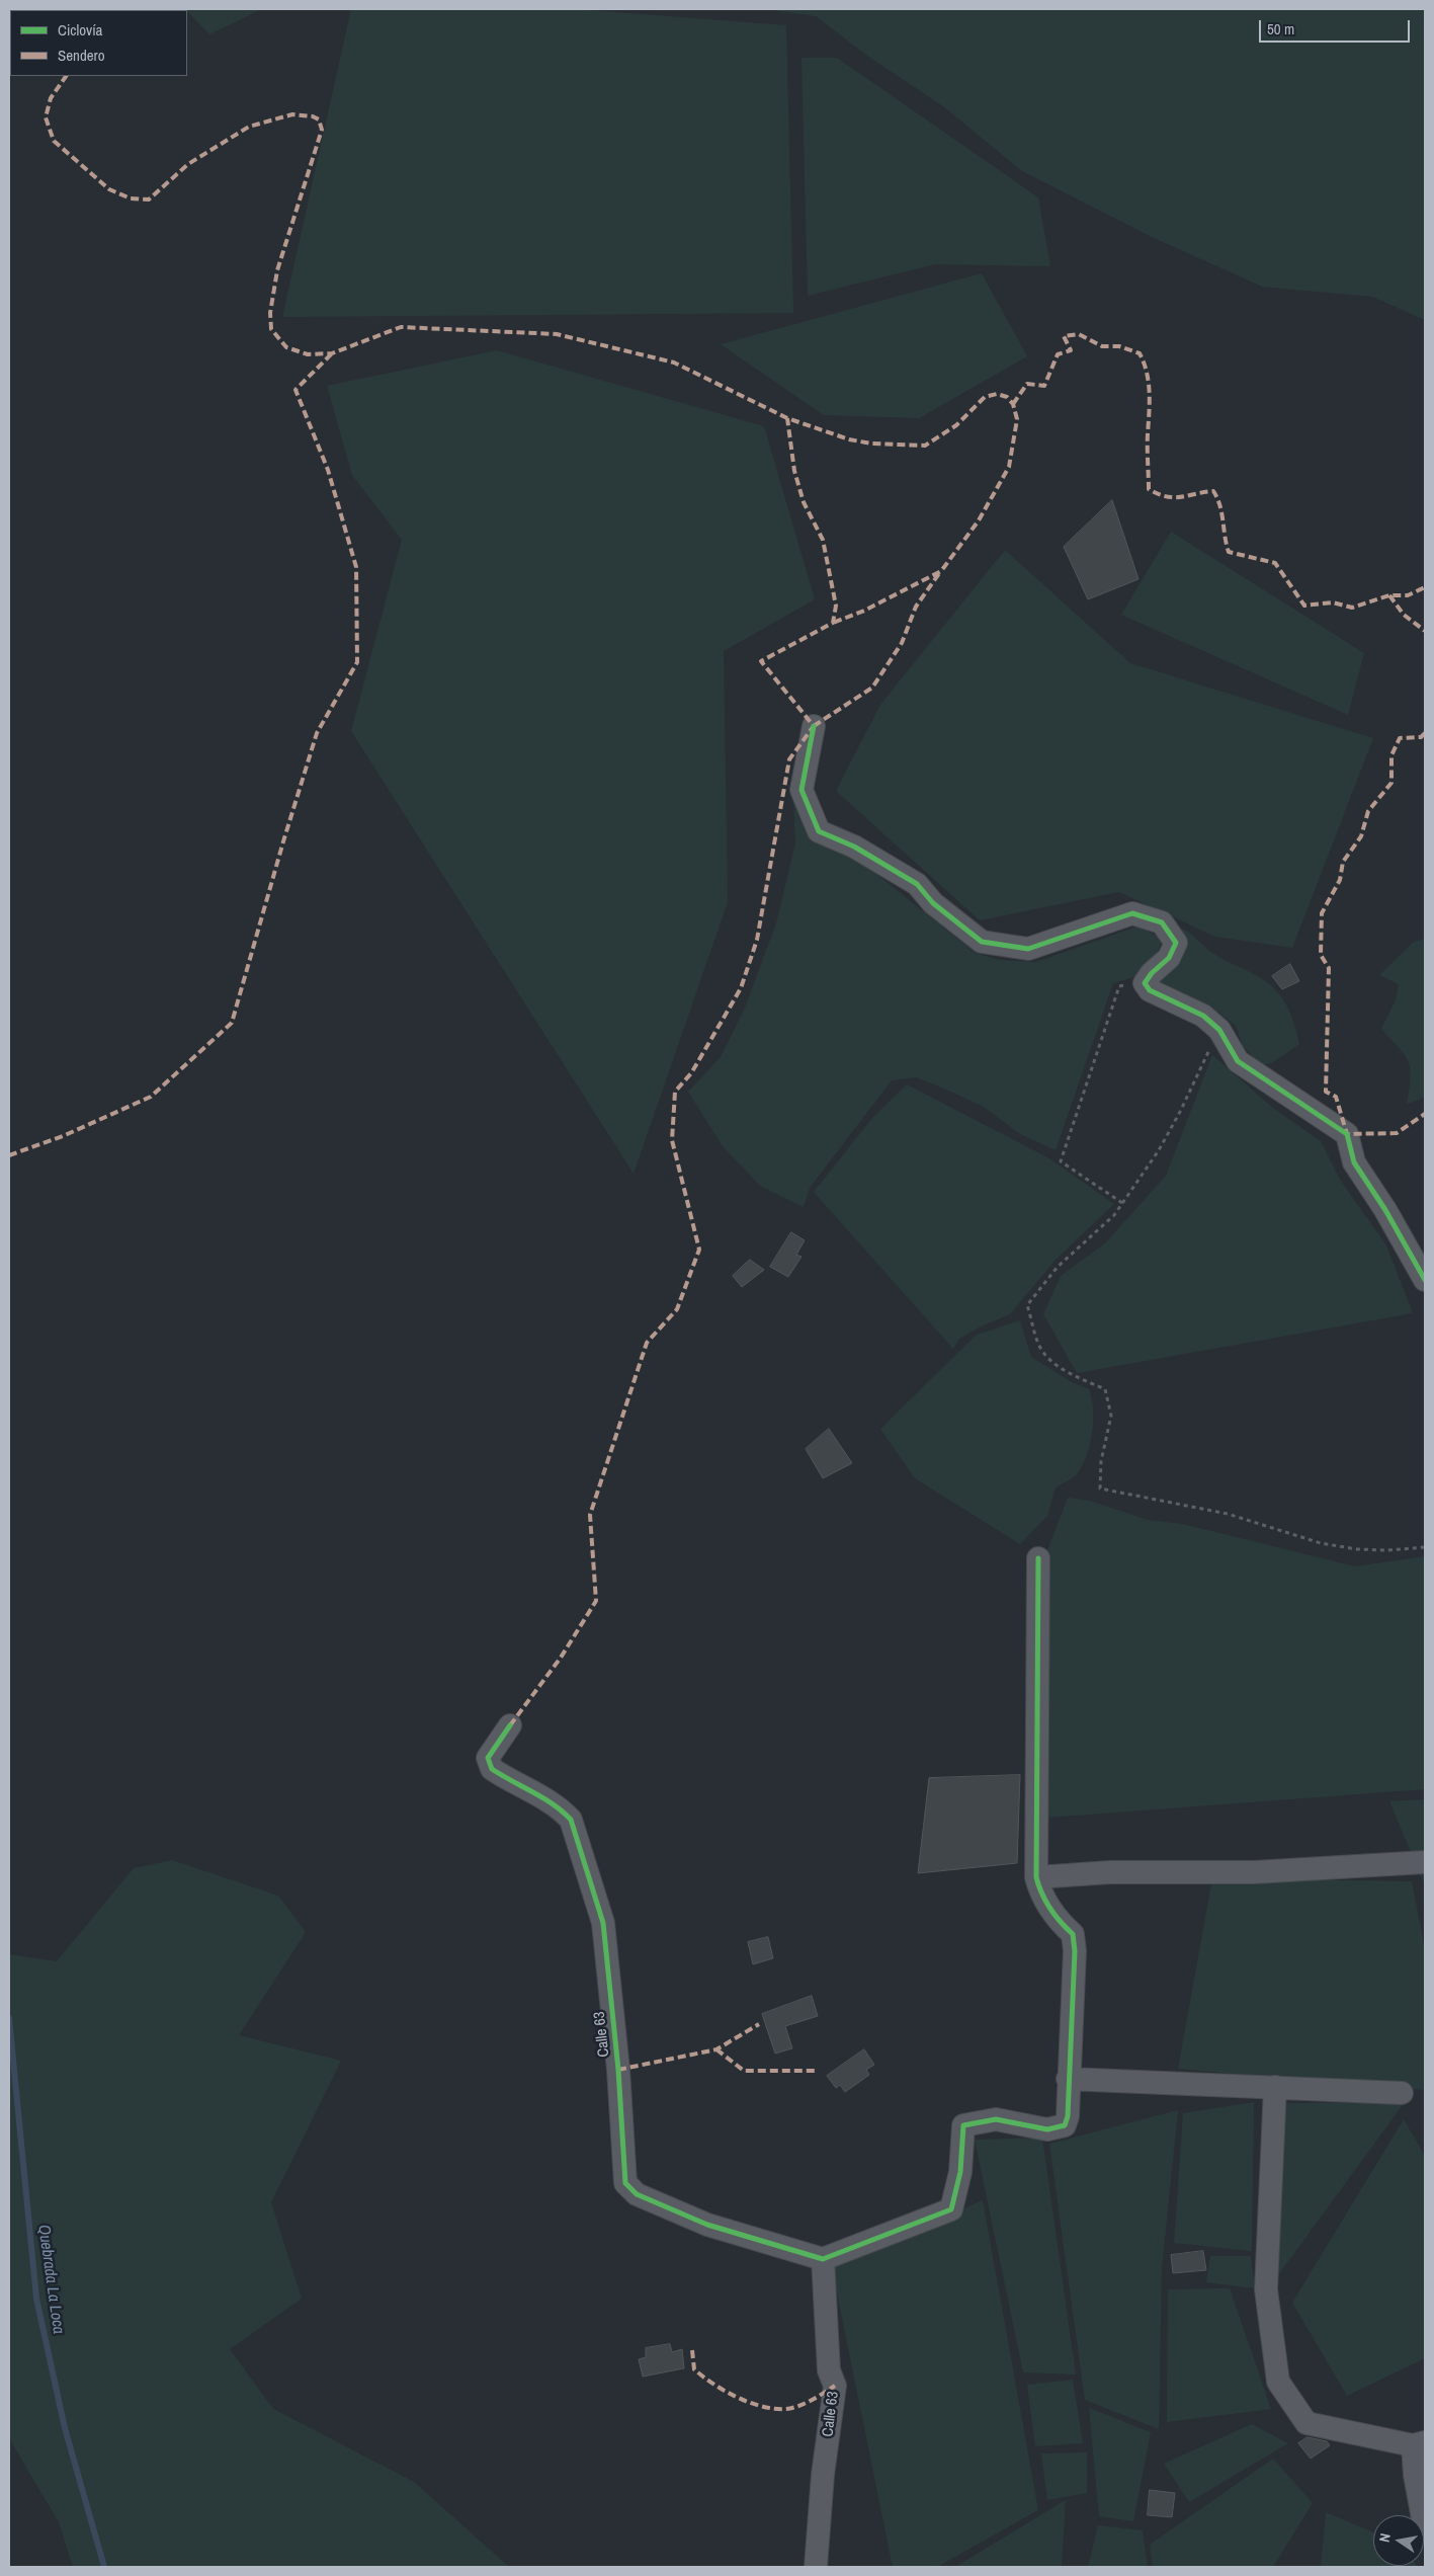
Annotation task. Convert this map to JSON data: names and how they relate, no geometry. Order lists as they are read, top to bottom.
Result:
{
  "streets": {
    "street": ["Calle 63"]
  },
  "water": ["Quebrada La Loca"],
  "legend": ["Ciclovía", "Sendero"],
  "scale_bar": "50 m",
  "north": "left"
}
